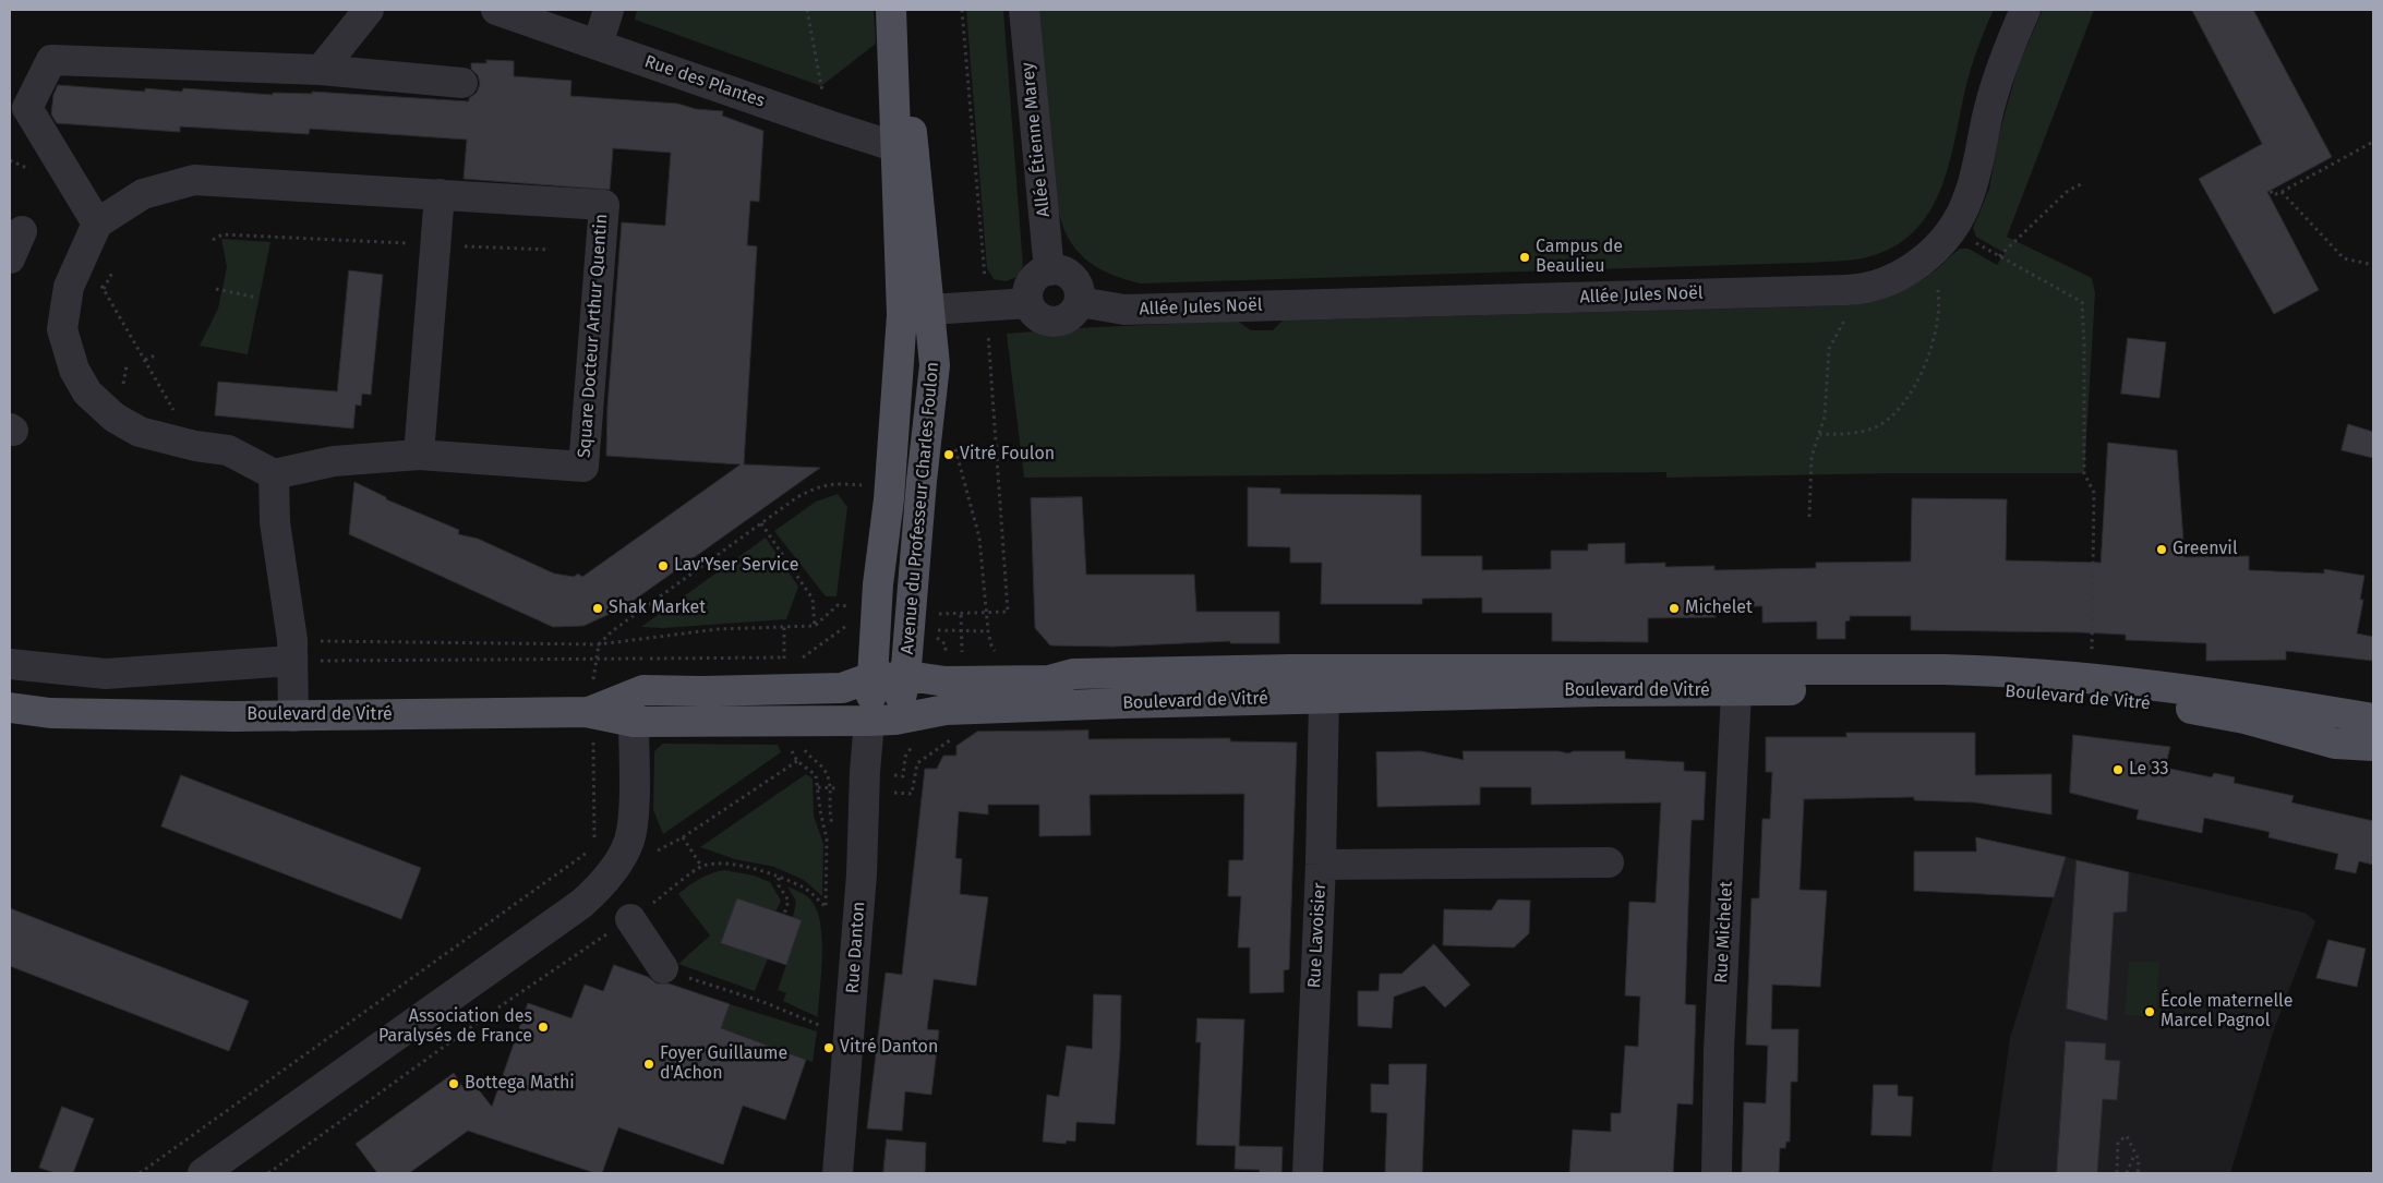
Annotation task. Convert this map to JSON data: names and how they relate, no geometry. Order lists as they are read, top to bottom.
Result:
{
  "streets": {
    "main road": ["Avenue du Professeur Charles Foulon", "Boulevard de Vitré"],
    "street": [
      "Rue des Plantes",
      "Allée Étienne Marey",
      "Allée Jules Noël",
      "Square Docteur Arthur Quentin",
      "Rue Michelet",
      "Rue Lavoisier",
      "Rue Danton"
    ]
  },
  "crossings": [
    ["Rue des Plantes", "Avenue du Professeur Charles Foulon"],
    ["Allée Étienne Marey", "Allée Jules Noël"],
    ["Avenue du Professeur Charles Foulon", "Boulevard de Vitré"],
    ["Boulevard de Vitré", "Rue Michelet"],
    ["Boulevard de Vitré", "Rue Lavoisier"],
    ["Boulevard de Vitré", "Rue Danton"]
  ],
  "places": [
    "Campus de Beaulieu",
    "Vitré Foulon",
    "Greenvil",
    "Lav'Yser Service",
    "Shak Market",
    "Michelet",
    "Le 33",
    "École maternelle Marcel Pagnol",
    "Association des Paralysés de France",
    "Vitré Danton",
    "Foyer Guillaume d'Achon",
    "Bottega Mathi"
  ]
}
